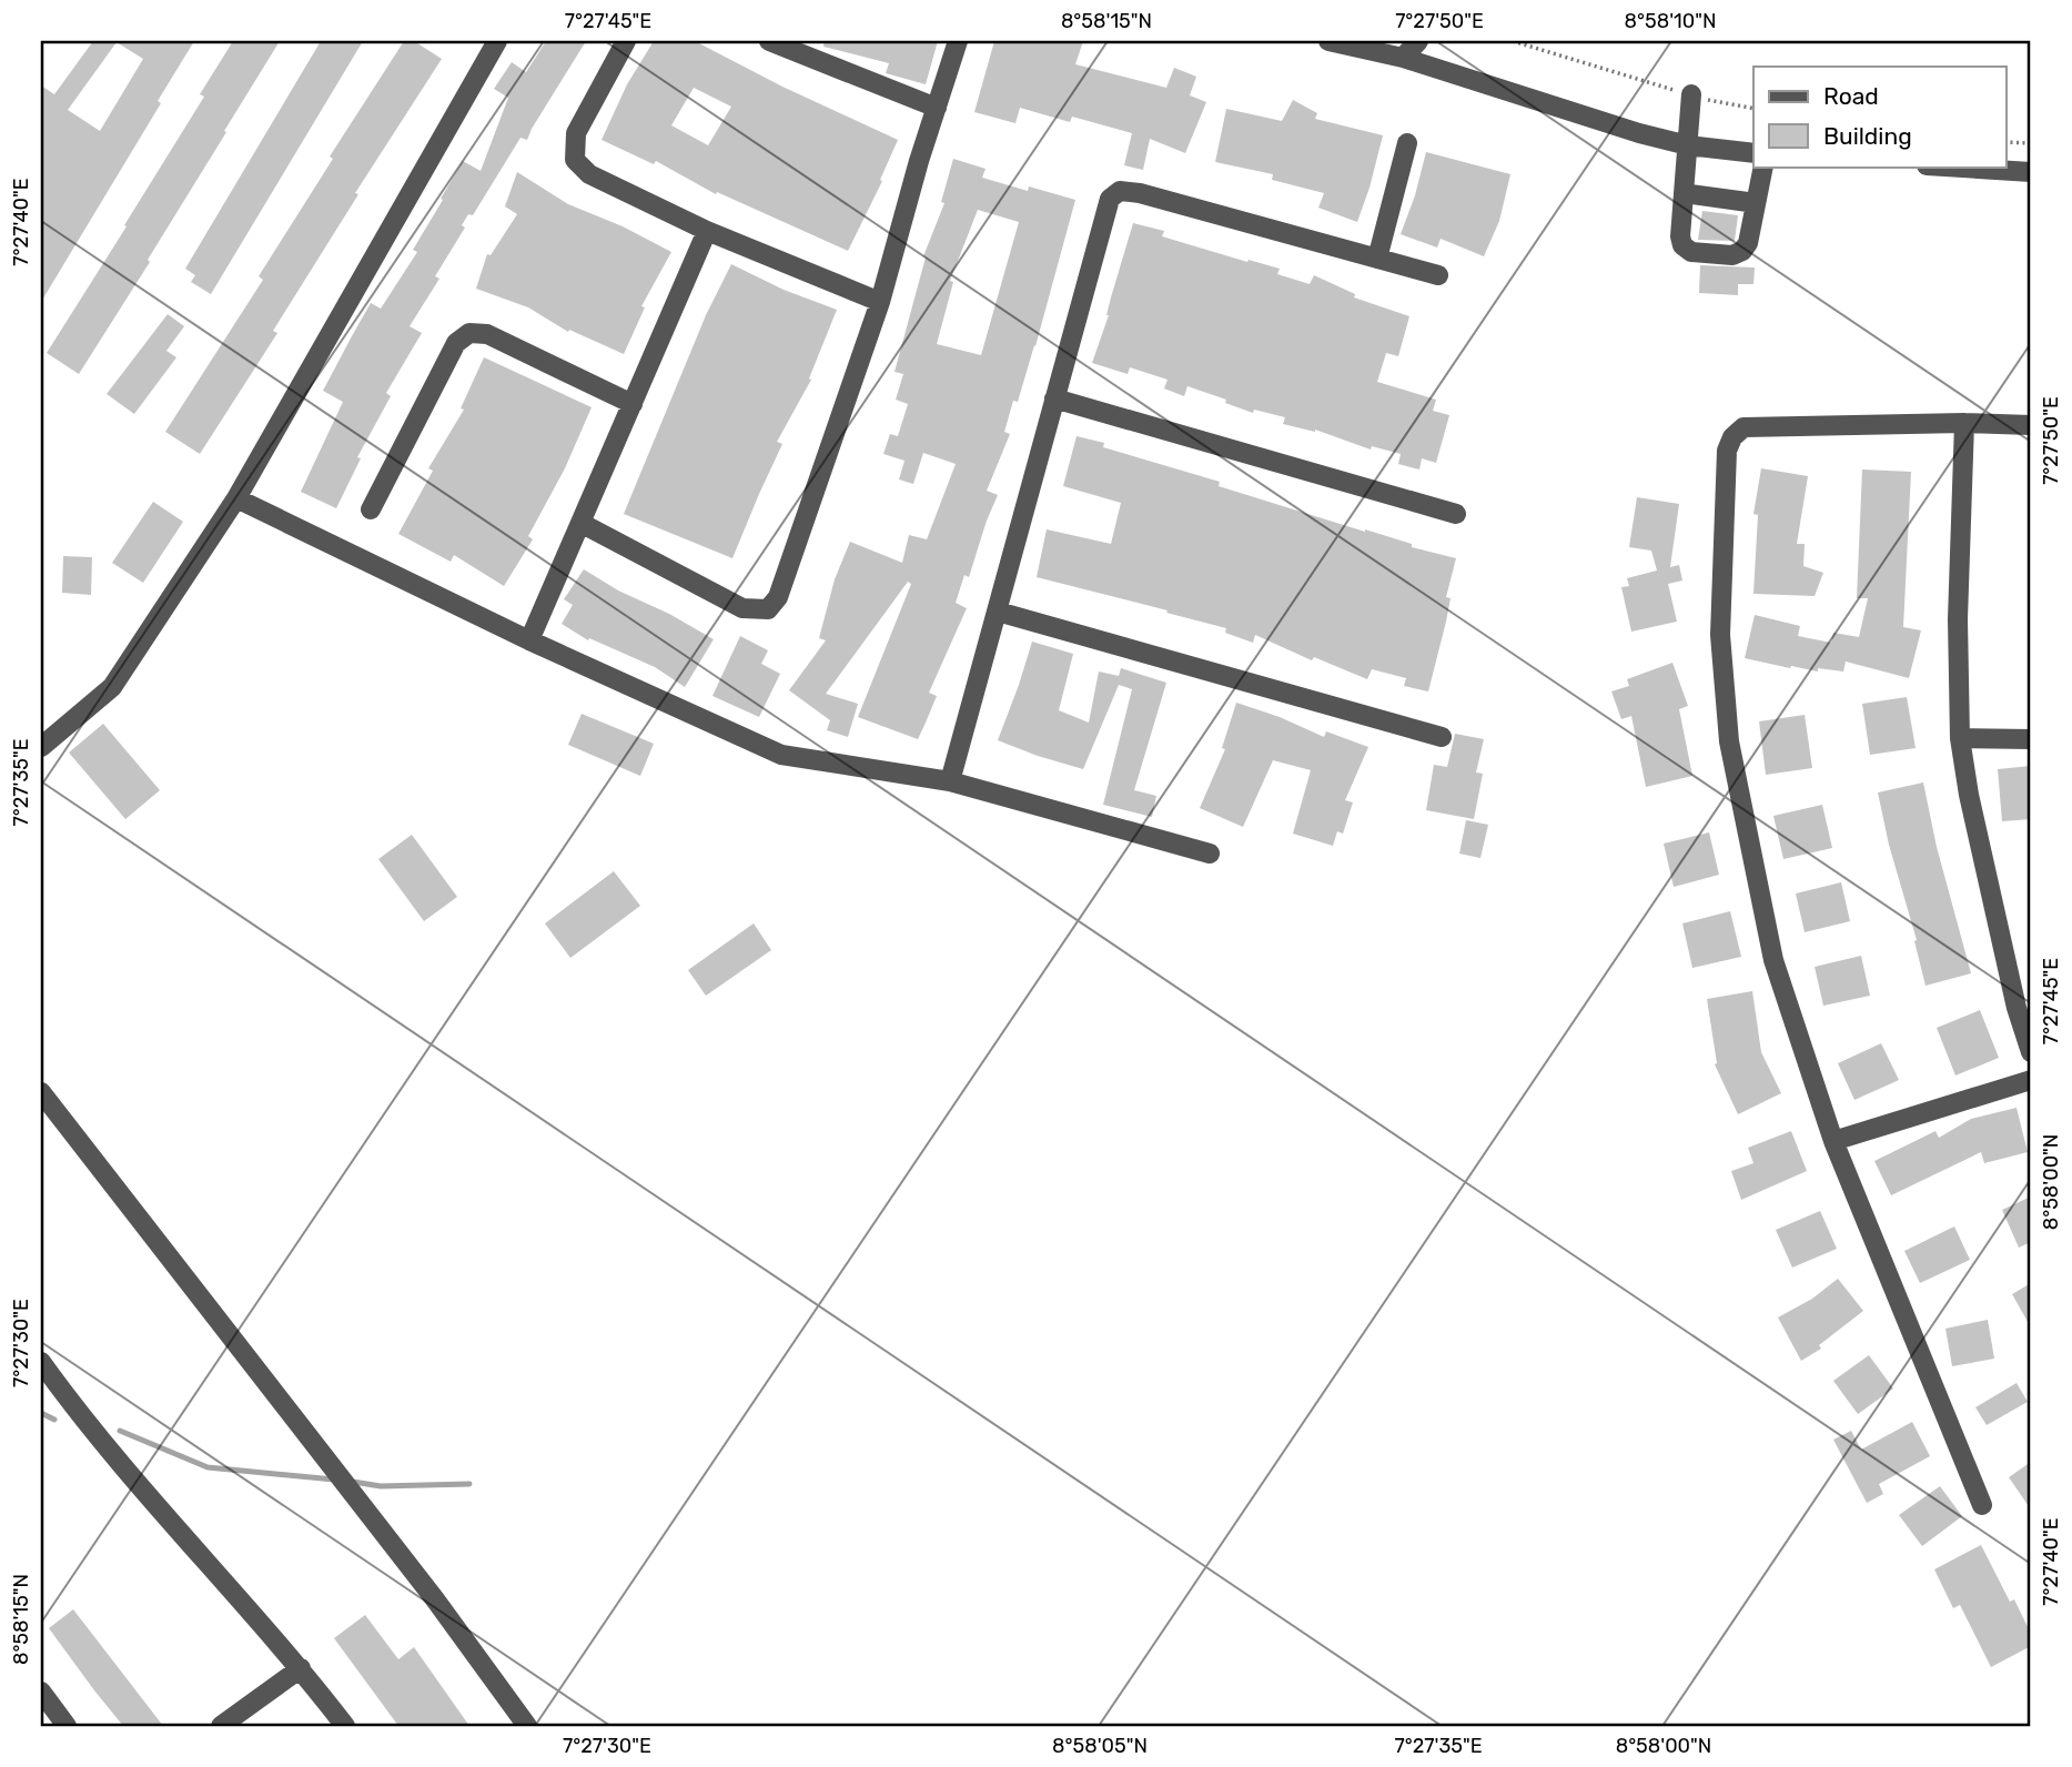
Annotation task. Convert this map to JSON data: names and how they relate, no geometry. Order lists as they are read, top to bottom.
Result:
{
  "legend": ["Road", "Building"],
  "coordinates": [
    "7°27'45\"E",
    "8°58'15\"N",
    "7°27'50\"E",
    "8°58'10\"N",
    "7°27'40\"E",
    "7°27'35\"E",
    "8°58'00\"N",
    "7°27'30\"E",
    "8°58'05\"N"
  ]
}
